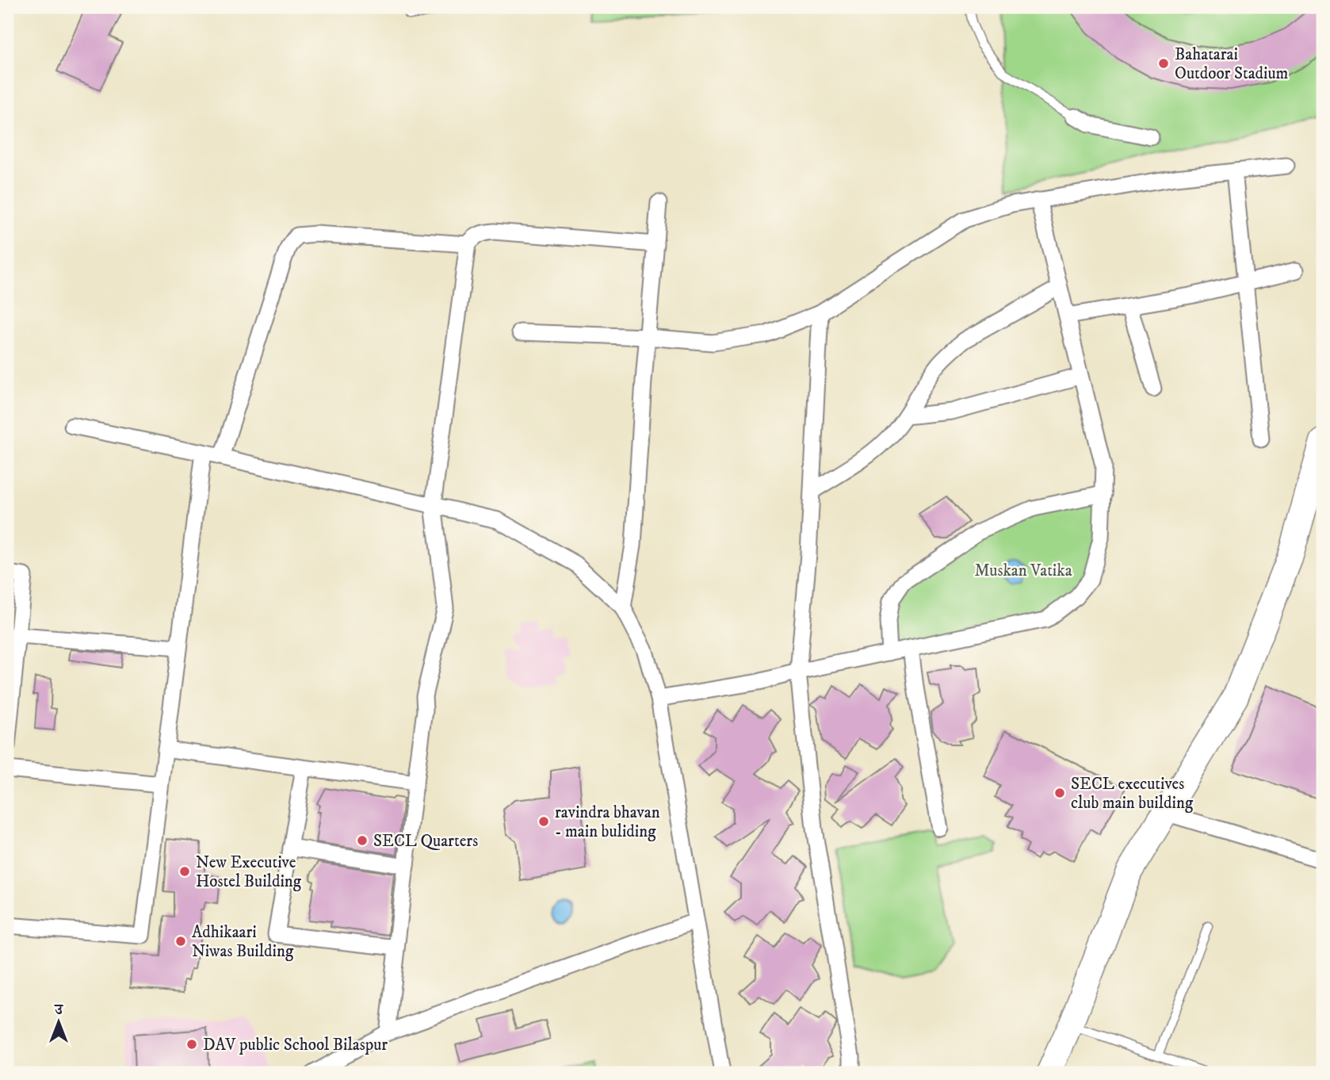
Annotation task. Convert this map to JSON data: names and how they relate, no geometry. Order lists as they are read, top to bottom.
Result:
{
  "parks": ["Muskan Vatika"],
  "places": [
    "Bahatarai Outdoor Stadium",
    "SECL executives club main building",
    "ravindra bhavan - main buliding",
    "SECL Quarters",
    "New Executive Hostel Building",
    "Adhikaari Niwas Building",
    "DAV public School Bilaspur"
  ],
  "north": "top"
}
